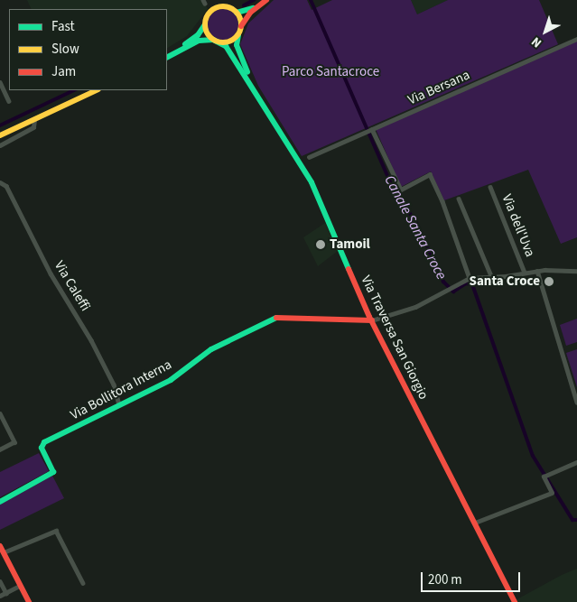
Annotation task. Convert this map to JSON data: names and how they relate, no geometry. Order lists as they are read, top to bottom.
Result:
{
  "streets": {
    "main road": ["Via Traversa San Giorgio", "Via Bollitora Interna"],
    "street": ["Via Bersana", "Via dell'Uva", "Via Caleffi"]
  },
  "crossings": [
    ["Via Caleffi", "Via Bollitora Interna"],
    ["Via Traversa San Giorgio", "Via Bollitora Interna"]
  ],
  "water": ["Canale Santa Croce"],
  "parks": ["Parco Santacroce"],
  "places": ["Tamoil", "Santa Croce"],
  "legend": ["Fast", "Slow", "Jam"],
  "scale_bar": "200 m",
  "north": "bottom left"
}
